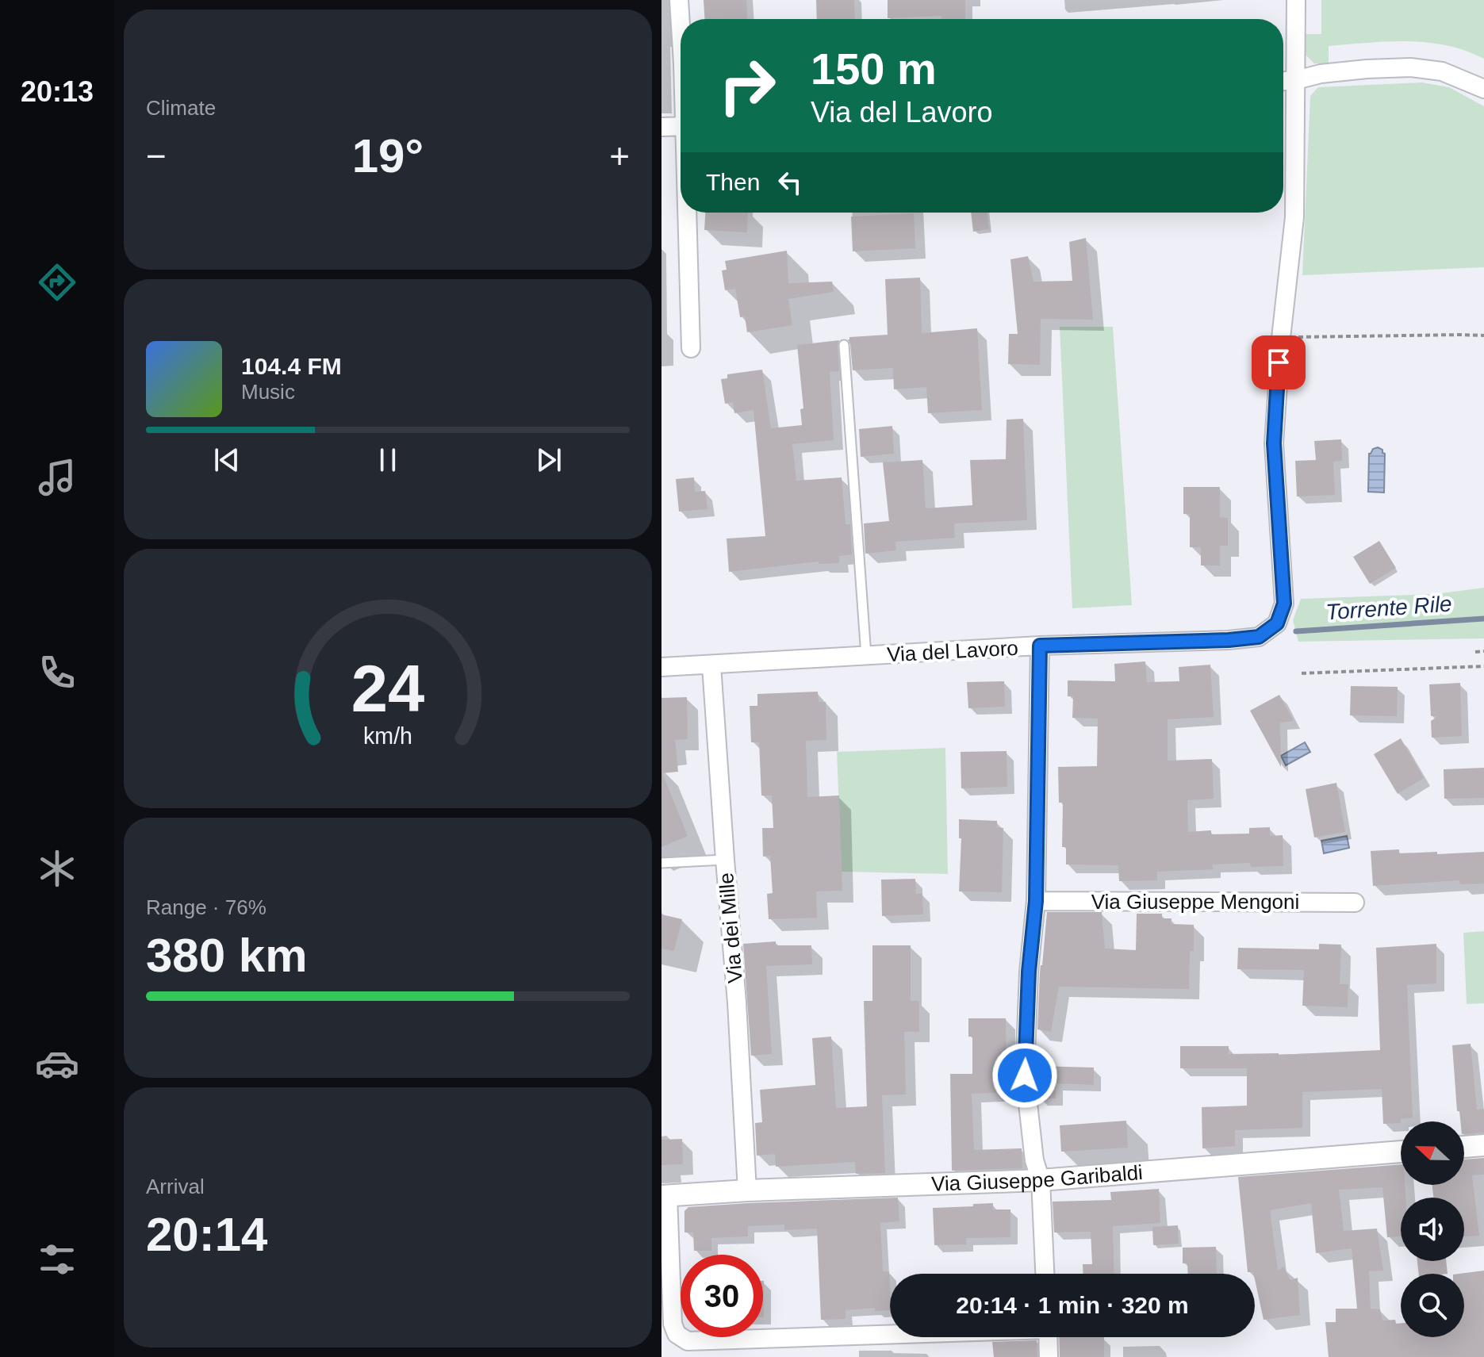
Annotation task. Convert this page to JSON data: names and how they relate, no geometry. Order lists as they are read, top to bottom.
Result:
{
  "streets": {
    "street": [
      "Via del Lavoro",
      "Via Giuseppe Mengoni",
      "Via dei Mille",
      "Via Giuseppe Garibaldi"
    ]
  },
  "crossings": [
    ["Via del Lavoro", "Via dei Mille"],
    ["Via dei Mille", "Via Giuseppe Garibaldi"]
  ],
  "water": ["Torrente Rile"],
  "north": "left",
  "page": {
    "tabs": "20:13",
    "tile": [
      "Climate",
      ["Range · 76%", "380 km"],
      ["Arrival", "20:14"]
    ],
    "turn": ["150 m", "Via del Lavoro"],
    "heat": ["−", "19°", "+"],
    "then": "Then",
    "song": ["104.4 FM", "Music"],
    "limit": "30",
    "trip": "20:14 · 1 min · 320 m",
    "gauge": ["24", "km/h"]
  }
}
